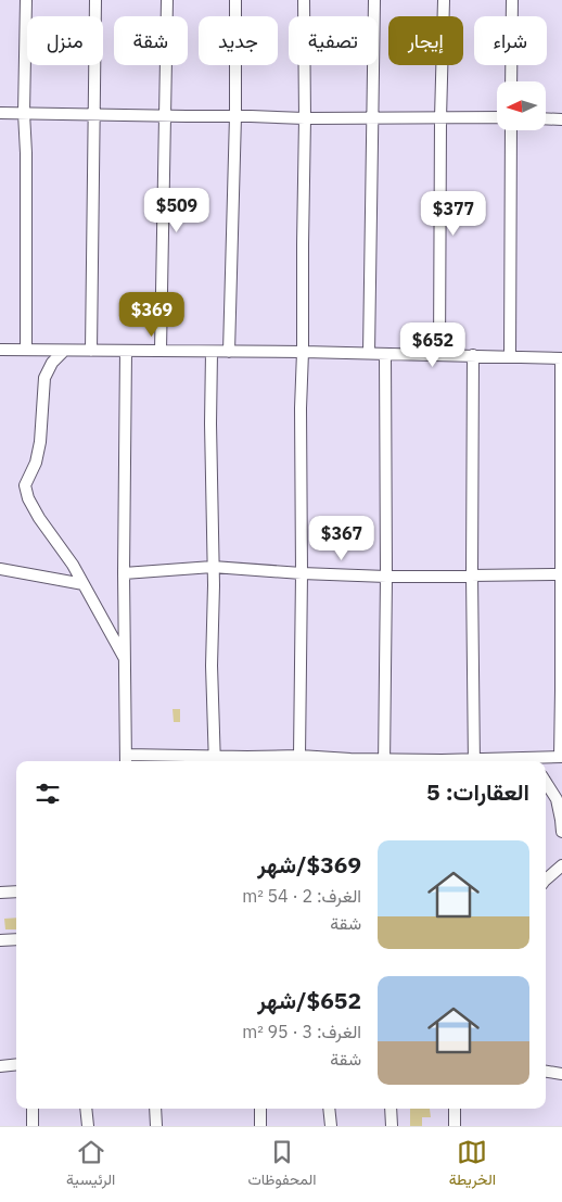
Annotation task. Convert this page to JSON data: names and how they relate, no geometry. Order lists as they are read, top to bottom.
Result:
{
  "north": "left",
  "page": {
    "chip": [
      "شراء",
      "إيجار",
      "تصفية",
      "جديد",
      "شقة",
      "منزل"
    ],
    "price": [
      "$509",
      "$377",
      "$369",
      "$652",
      "$367"
    ],
    "heading": "العقارات: 5",
    "list": [
      {
        "name": "$369/شهر",
        "note": "الغرف: 2 · 54 m² · شقة"
      },
      {
        "name": "$652/شهر",
        "note": "الغرف: 3 · 95 m² · شقة"
      }
    ],
    "tabs": ["الخريطة", "المحفوظات", "الرئيسية"]
  }
}
